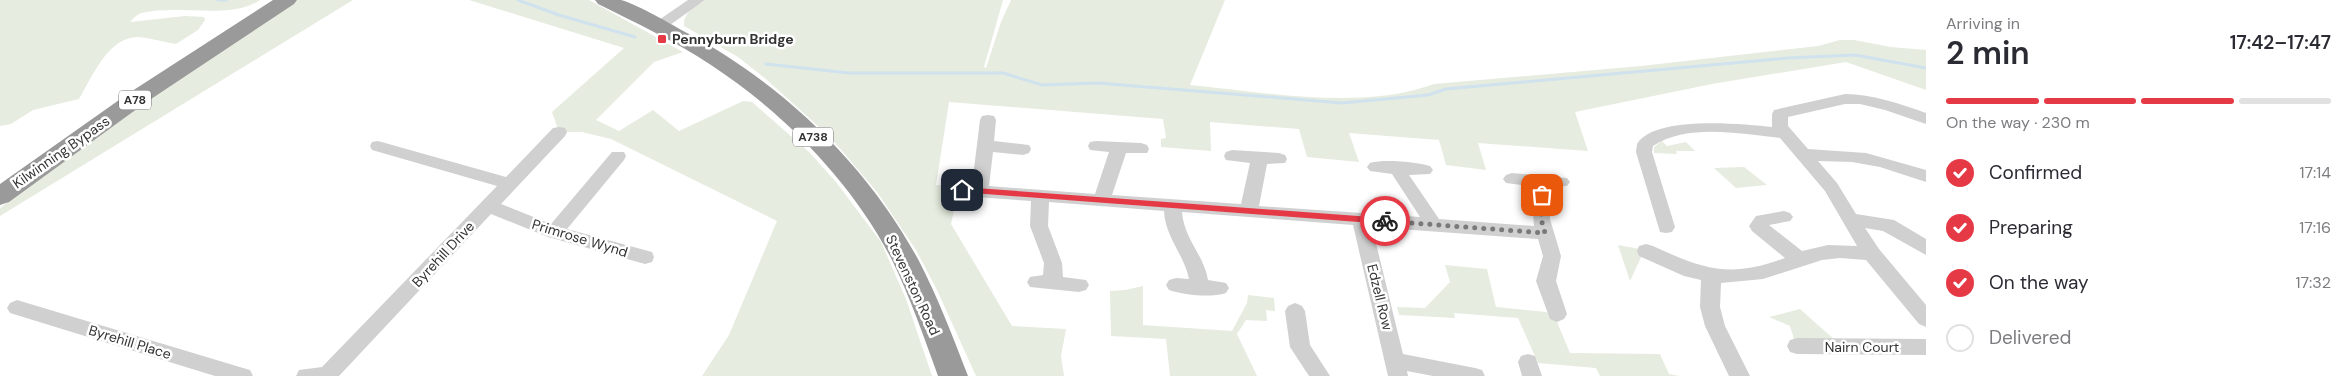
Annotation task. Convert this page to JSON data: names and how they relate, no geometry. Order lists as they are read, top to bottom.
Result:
{
  "streets": {
    "highway": [
      "A78",
      "A738",
      "Kilwinning Bypass",
      "Stevenston Road"
    ],
    "street": [
      "Primrose Wynd",
      "Byrehill Drive",
      "Edzell Row",
      "Byrehill Place",
      "Nairn Court"
    ]
  },
  "crossings": [
    ["Primrose Wynd", "Byrehill Drive"]
  ],
  "places": {
    "transit": ["Pennyburn Bridge"]
  },
  "page": {
    "heading": ["2 min", "Arriving in", "17:42–17:47"],
    "bar": "On the way · 230 m",
    "list": [
      ["Confirmed", "17:14"],
      ["Preparing", "17:16"],
      ["On the way", "17:32"],
      "Delivered"
    ]
  }
}
